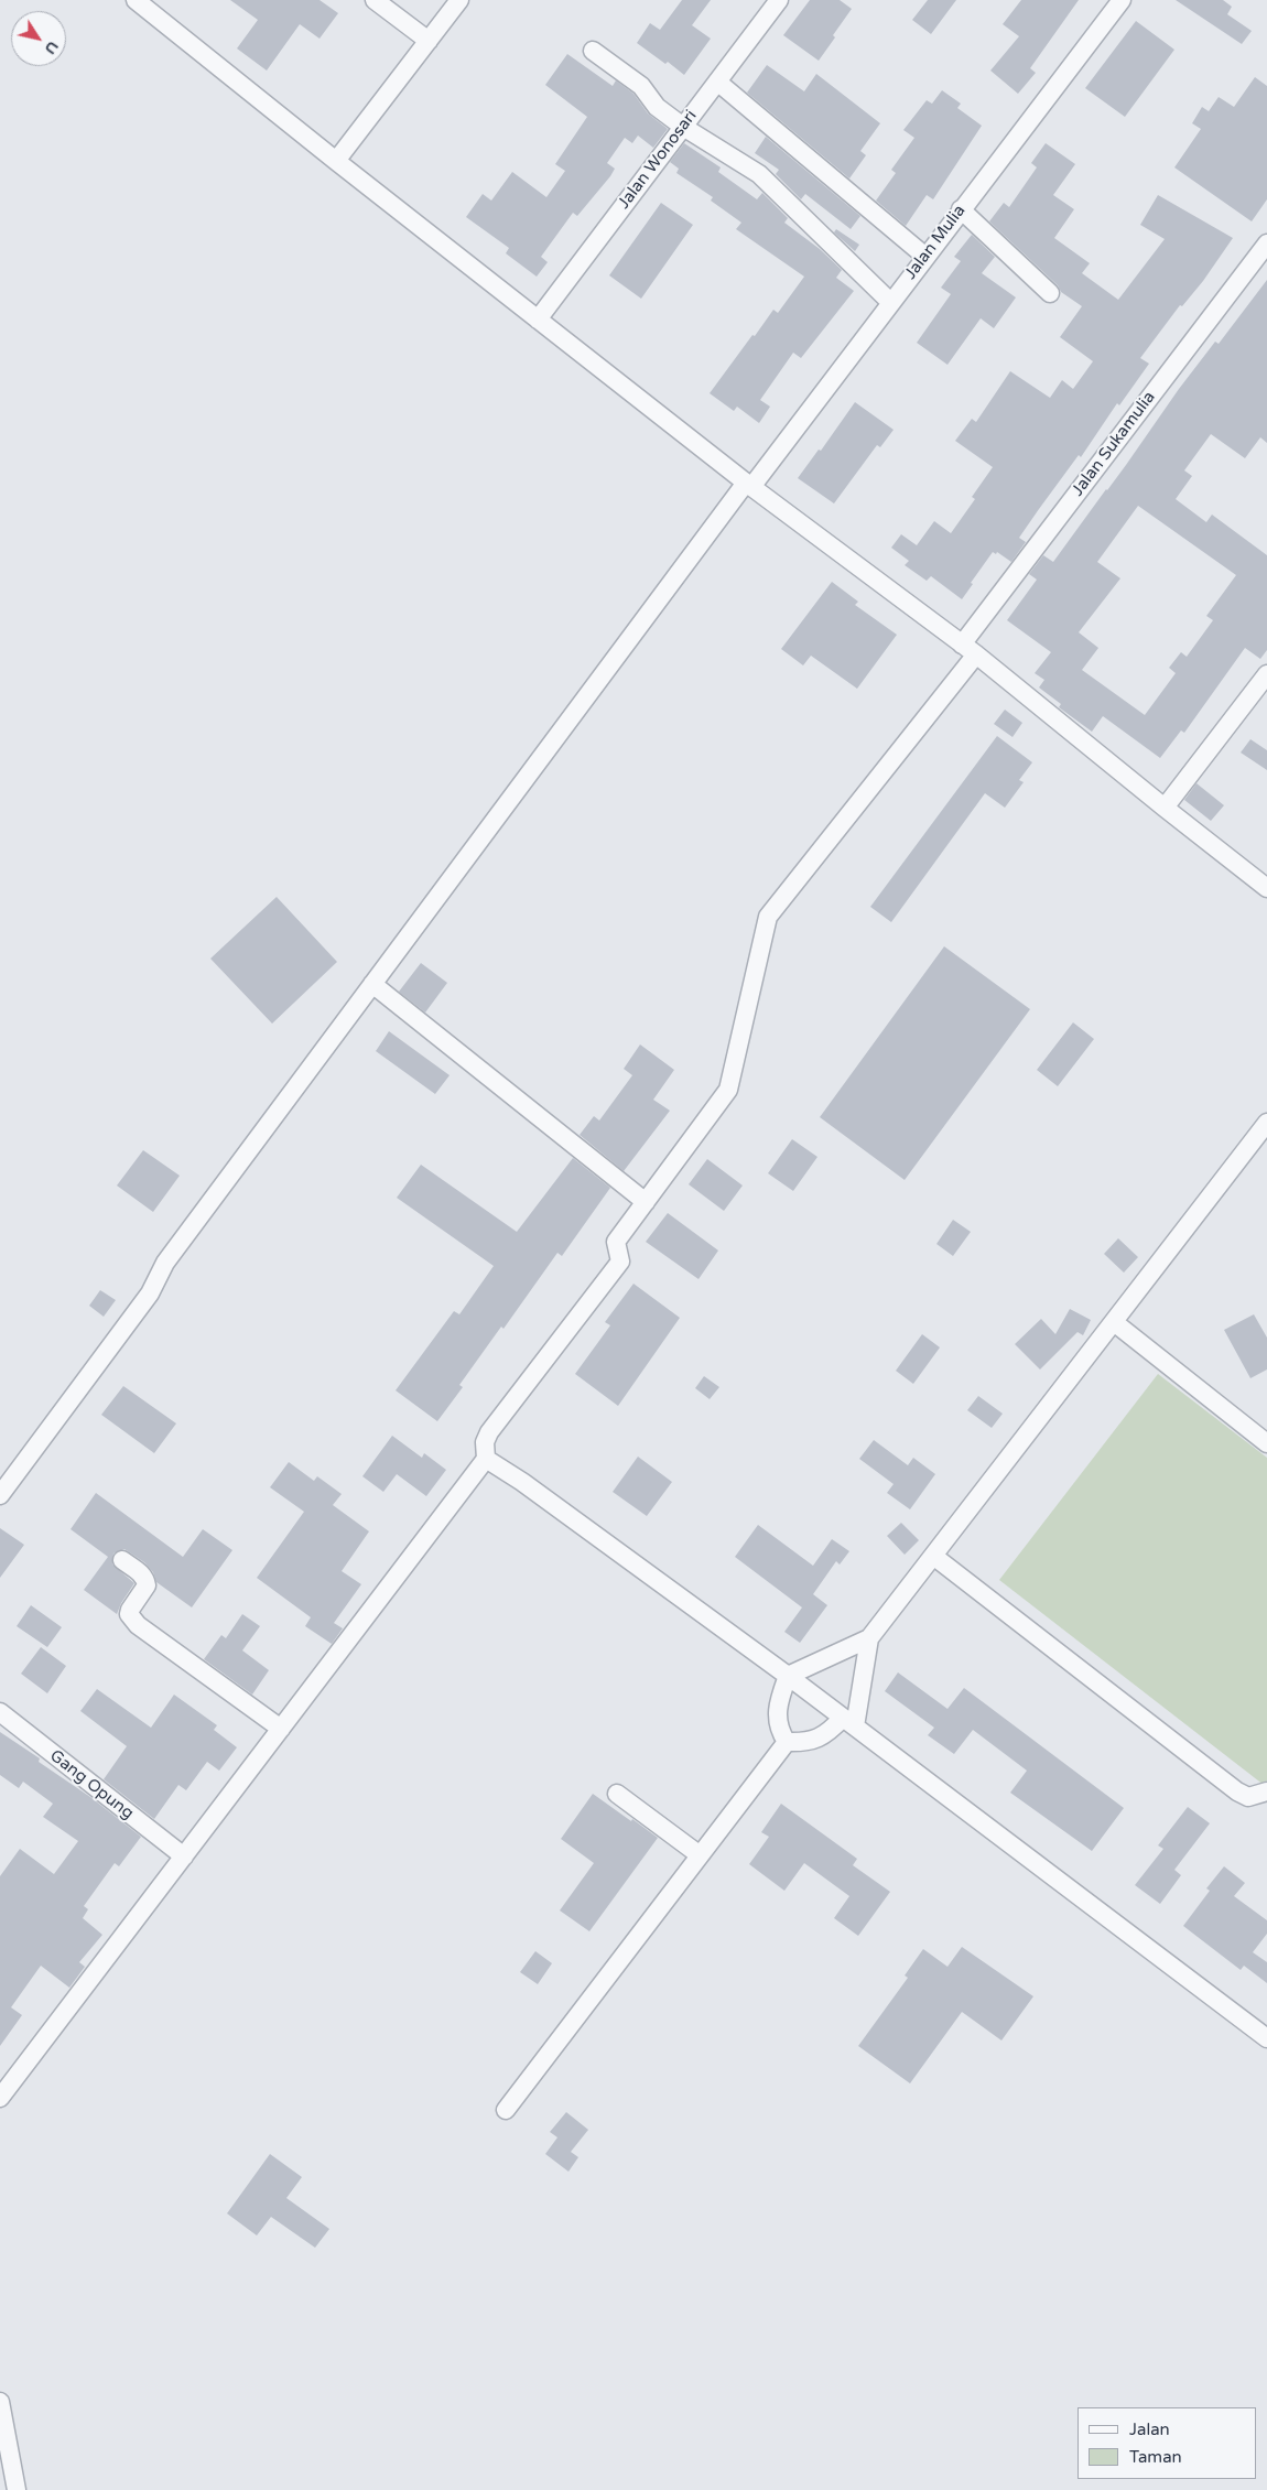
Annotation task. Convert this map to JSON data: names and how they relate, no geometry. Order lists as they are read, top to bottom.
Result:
{
  "streets": {
    "street": [
      "Jalan Wonosari",
      "Jalan Mulia",
      "Jalan Sukamulia",
      "Gang Opung"
    ]
  },
  "legend": ["Jalan", "Taman"],
  "north": "bottom right"
}
